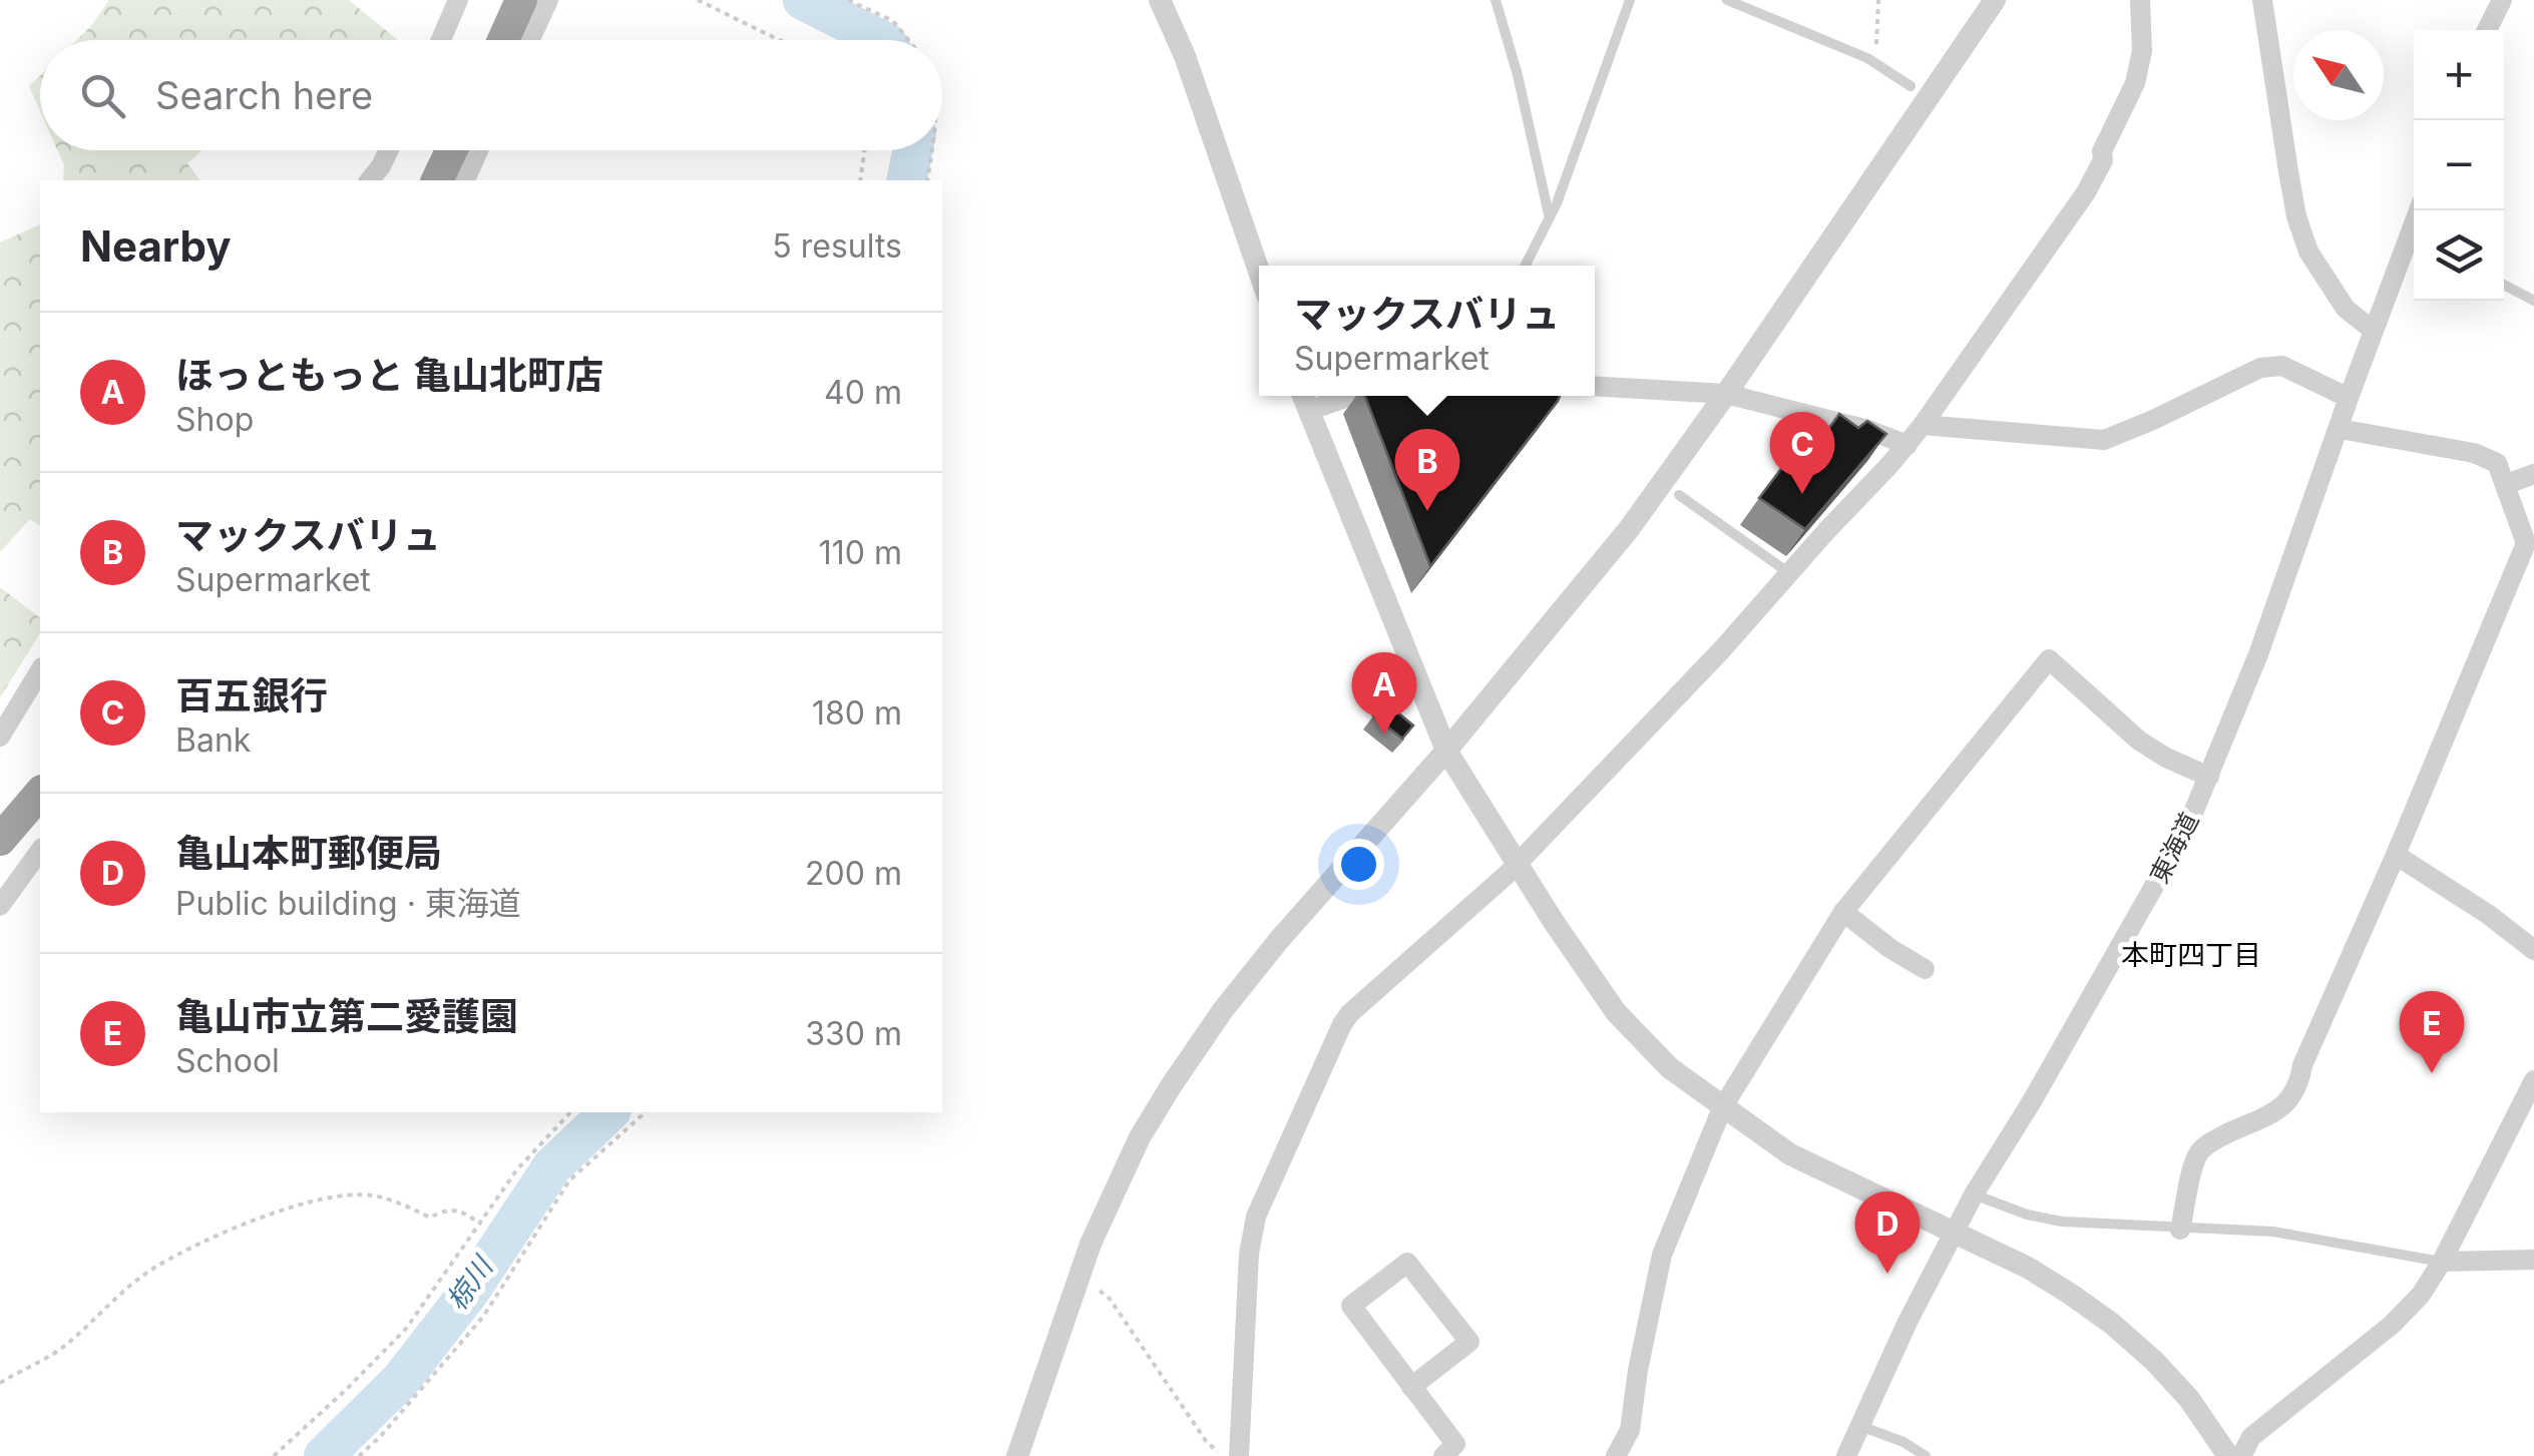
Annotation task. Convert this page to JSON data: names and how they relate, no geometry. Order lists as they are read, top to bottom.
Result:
{
  "streets": {
    "street": ["東海道"]
  },
  "districts": ["本町四丁目"],
  "water": ["椋川"],
  "north": "top left",
  "page": {
    "map_buttons": ["+", "−"],
    "search": "Search here",
    "heading": ["Nearby", "5 results"],
    "popup": ["マックスバリュ", "Supermarket"],
    "list": [
      {
        "mark": "A",
        "name": "ほっともっと 亀山北町店",
        "note": "Shop",
        "value": "40 m"
      },
      {
        "mark": "B",
        "name": "マックスバリュ",
        "note": "Supermarket",
        "value": "110 m"
      },
      {
        "mark": "C",
        "name": "百五銀行",
        "note": "Bank",
        "value": "180 m"
      },
      {
        "mark": "D",
        "name": "亀山本町郵便局",
        "note": "Public building · 東海道",
        "value": "200 m"
      },
      {
        "mark": "E",
        "name": "亀山市立第二愛護園",
        "note": "School",
        "value": "330 m"
      }
    ],
    "pins": [
      "C",
      "B",
      "A",
      "E",
      "D"
    ]
  }
}
